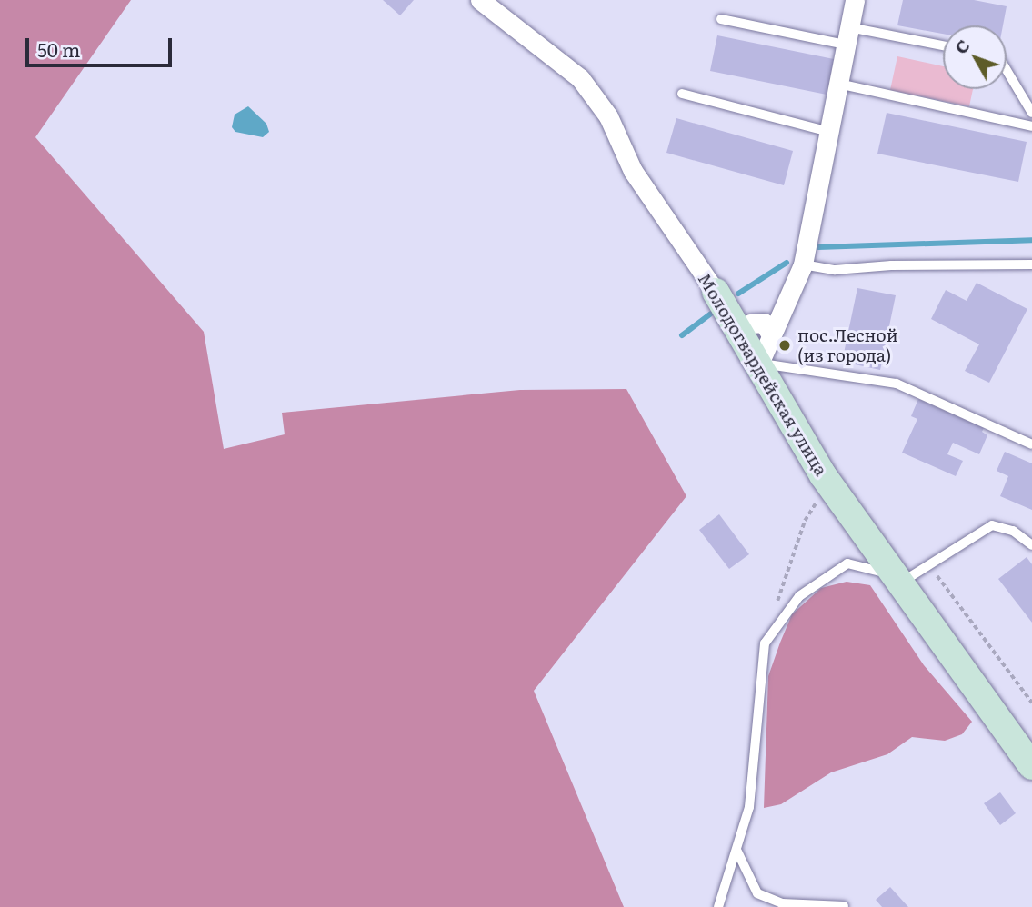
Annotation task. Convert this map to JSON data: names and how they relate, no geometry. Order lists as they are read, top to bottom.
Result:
{
  "streets": {
    "street": ["Молодогвардейская улица"]
  },
  "places": ["пос.Лесной (из города)"],
  "scale_bar": "50 m",
  "north": "top left"
}
